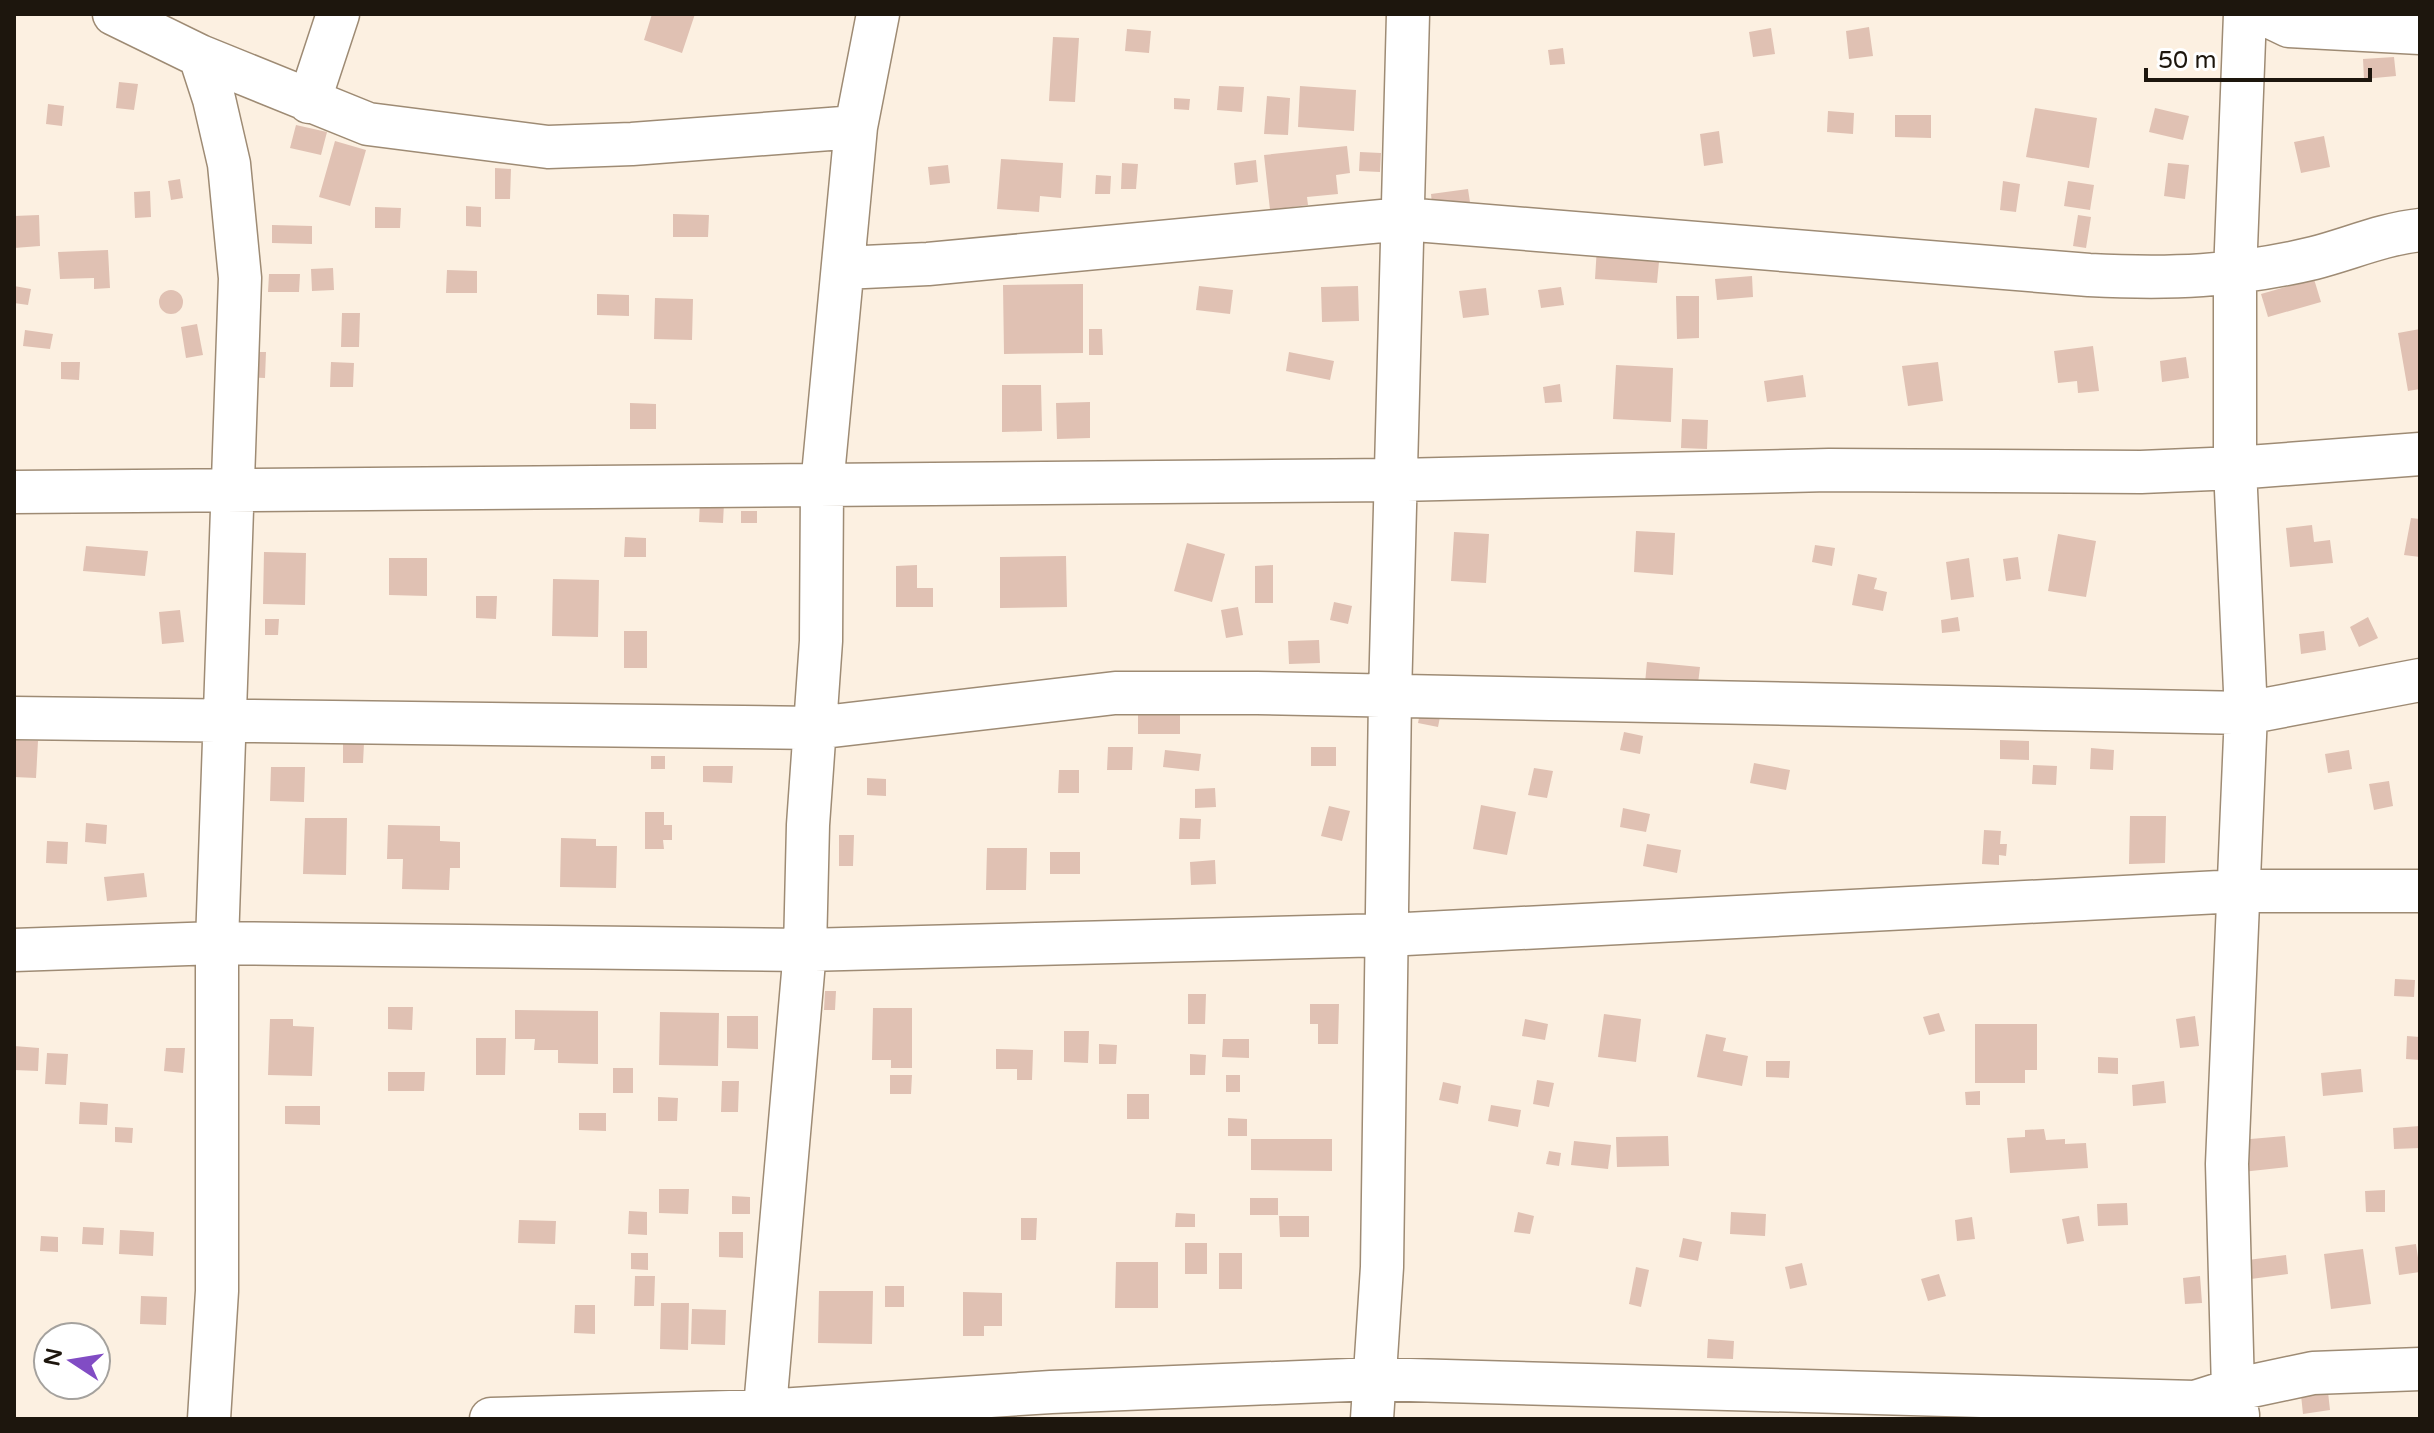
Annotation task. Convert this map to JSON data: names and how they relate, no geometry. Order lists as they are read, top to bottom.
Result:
{
  "scale_bar": "50 m",
  "north": "left"
}
